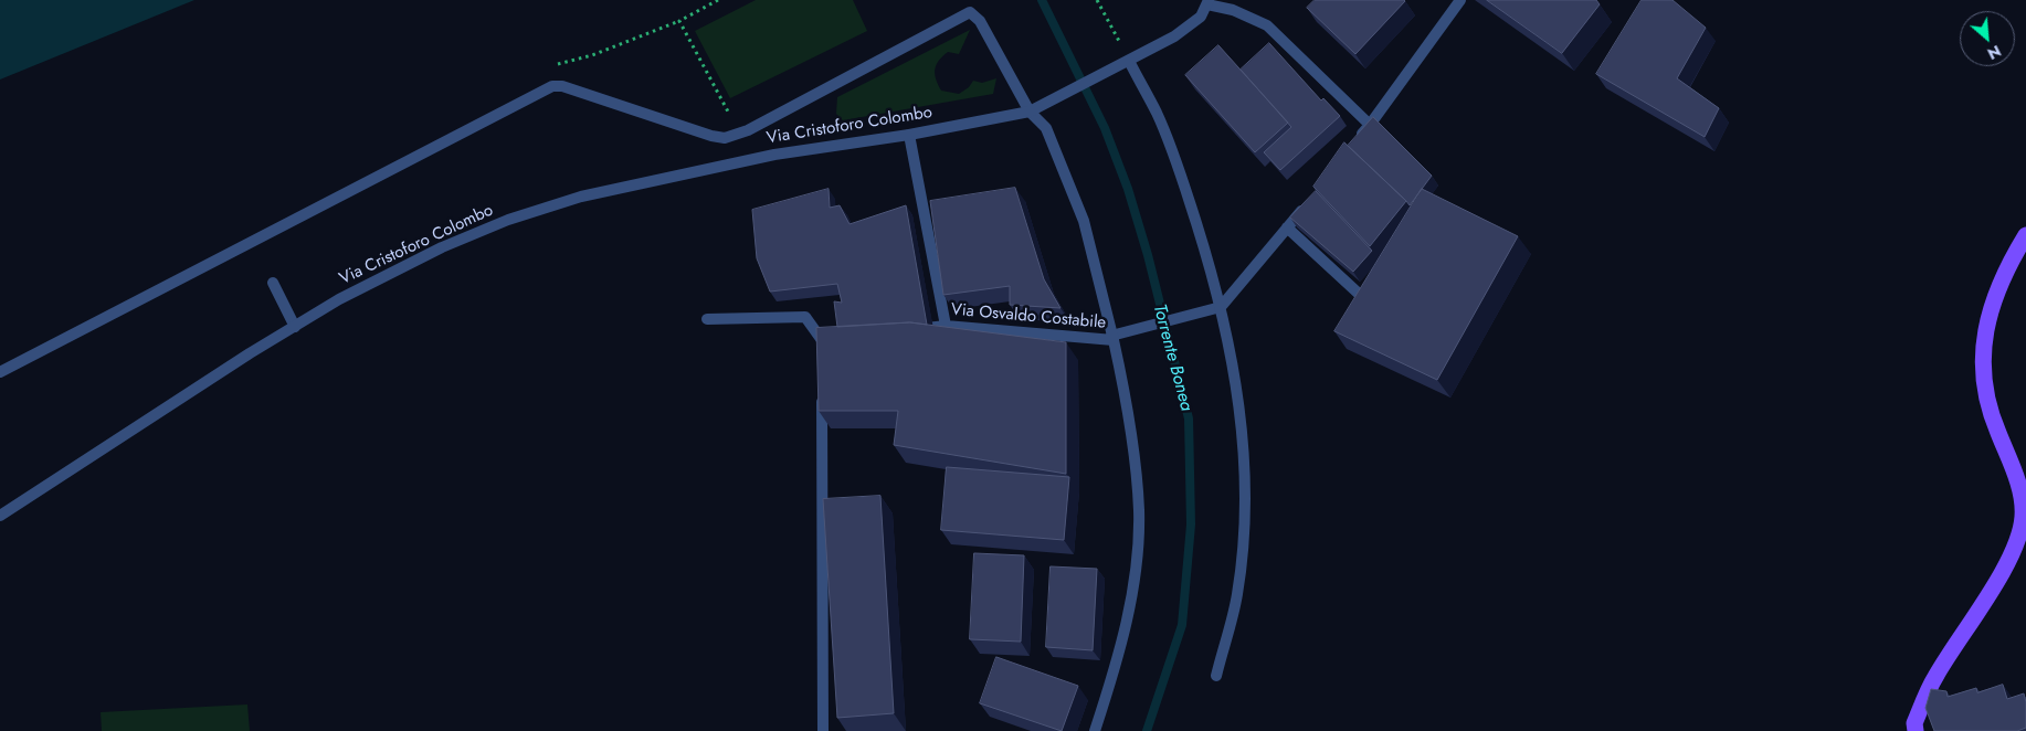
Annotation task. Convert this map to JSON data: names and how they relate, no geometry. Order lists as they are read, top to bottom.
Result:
{
  "streets": {
    "street": ["Via Cristoforo Colombo", "Via Osvaldo Costabile"]
  },
  "crossings": [
    ["Via Cristoforo Colombo", "Via Osvaldo Costabile"]
  ],
  "water": ["Torrente Bonea"],
  "north": "bottom right"
}
